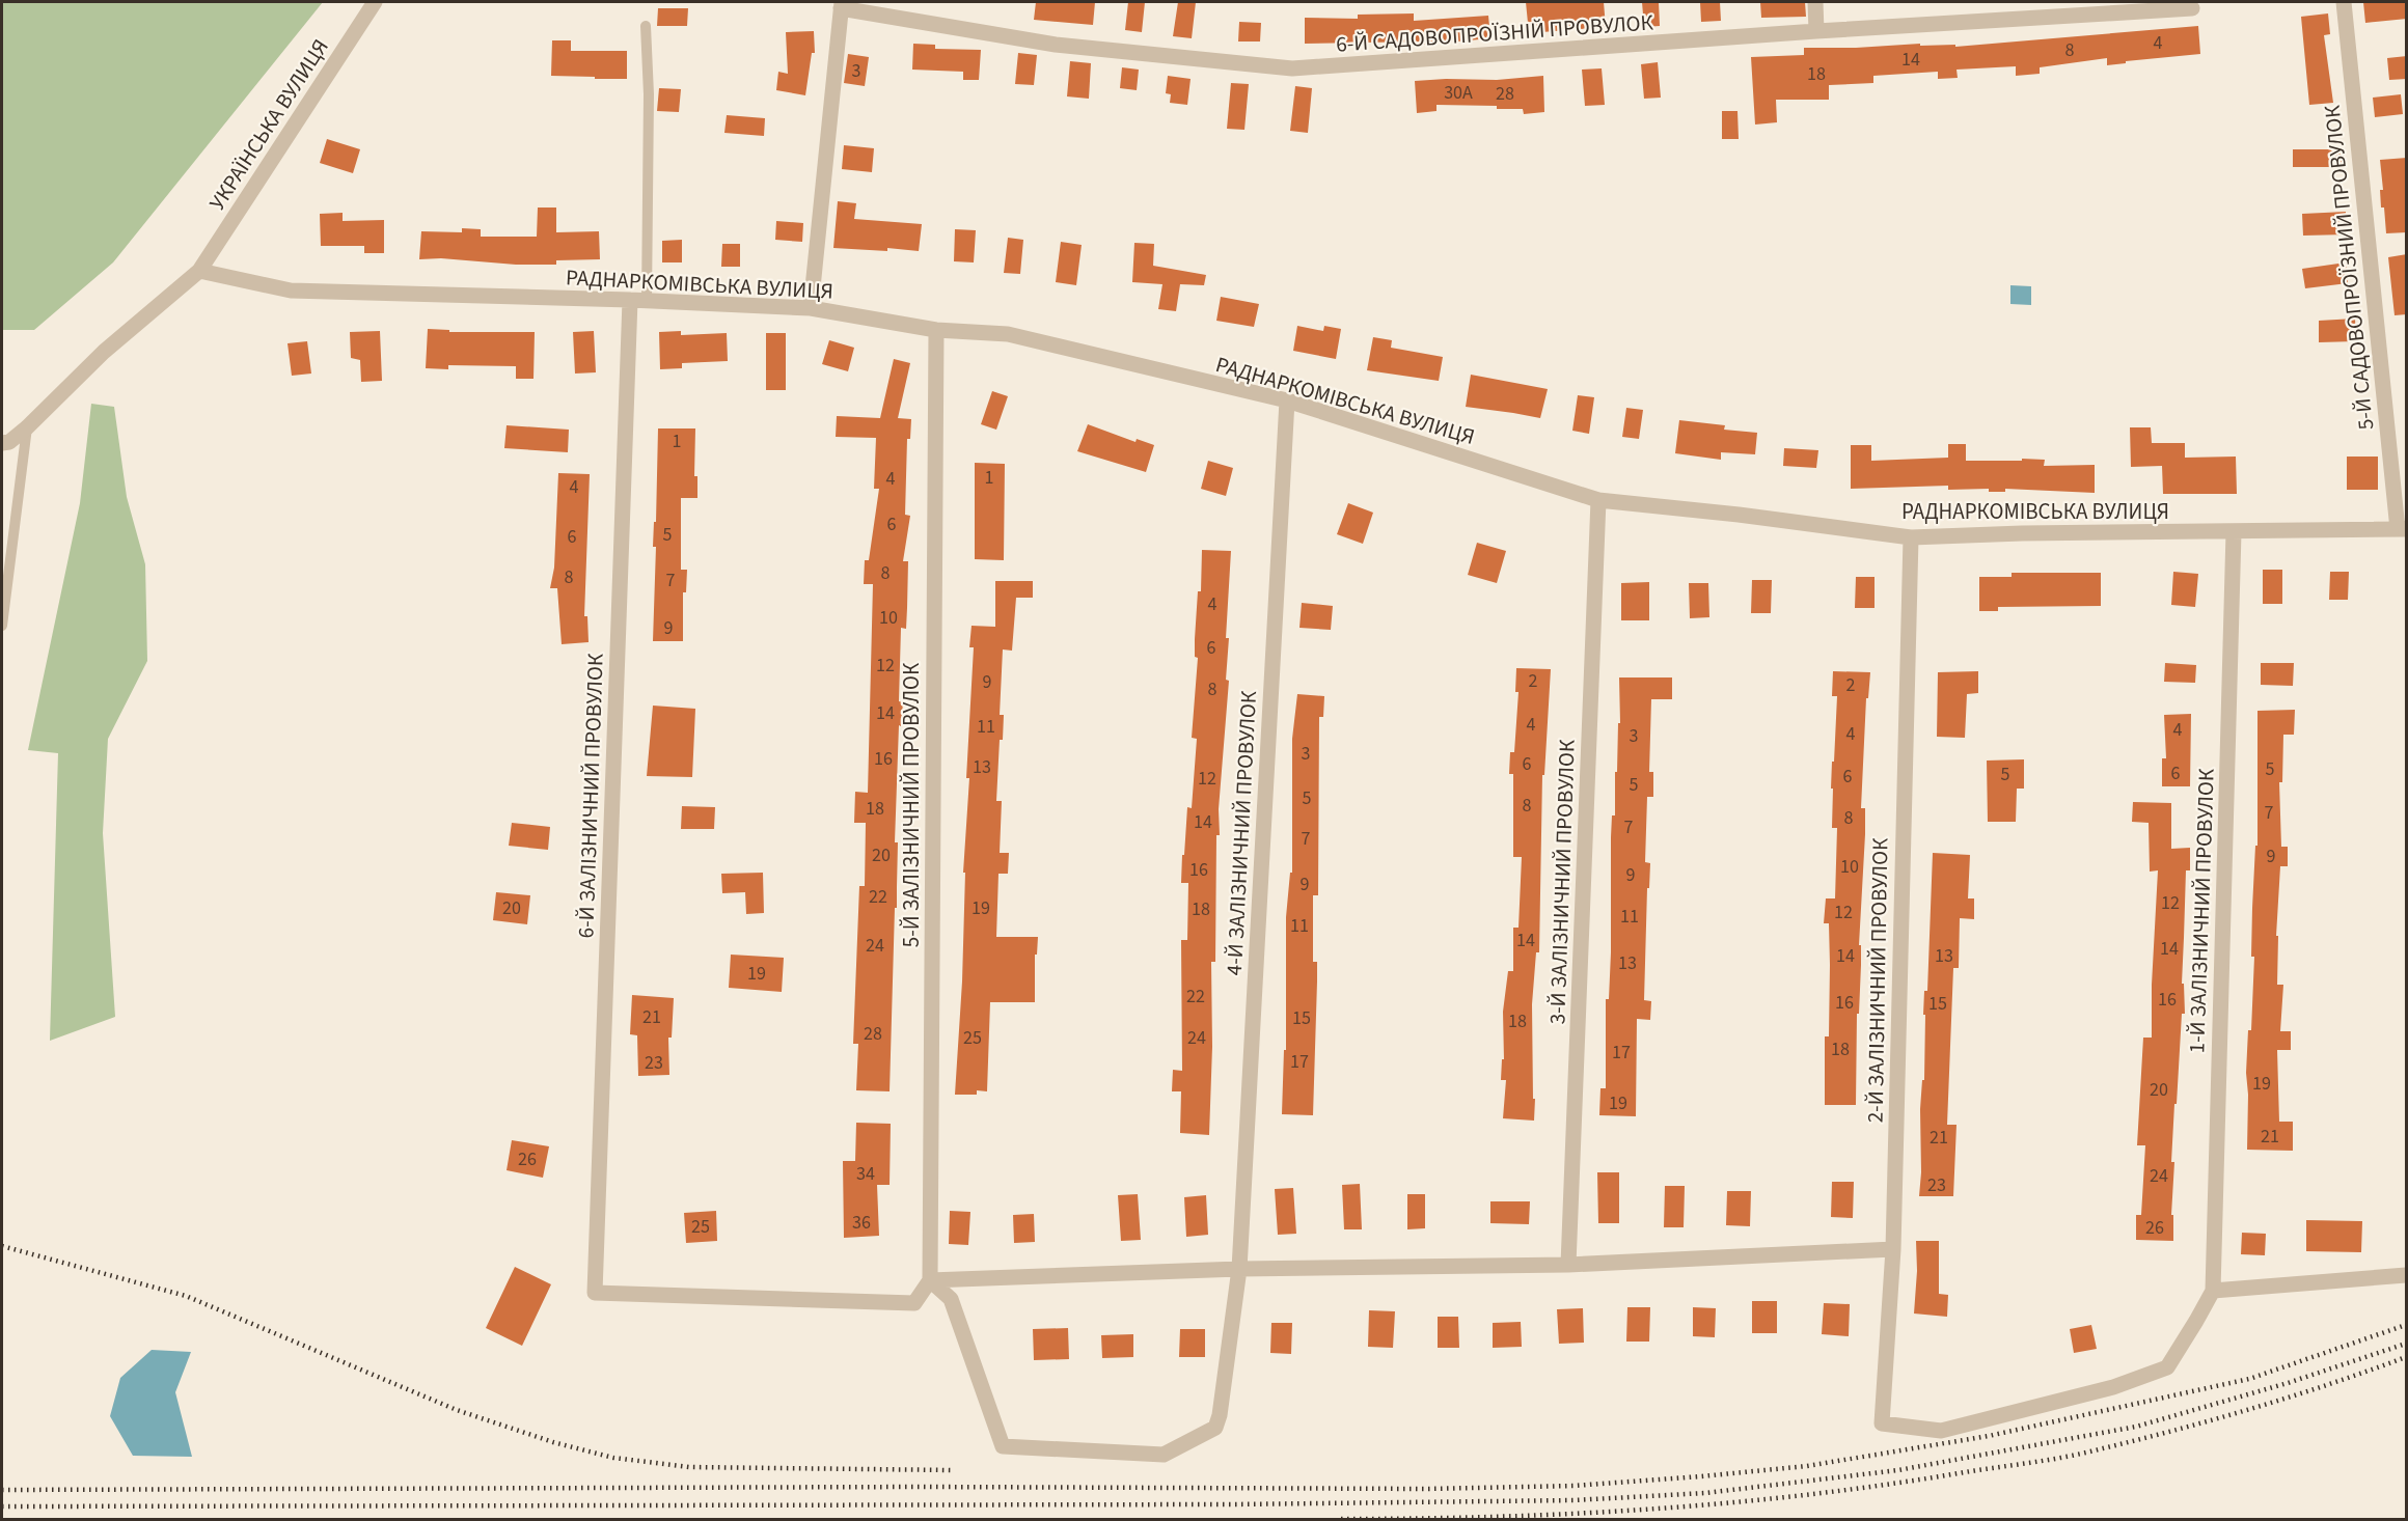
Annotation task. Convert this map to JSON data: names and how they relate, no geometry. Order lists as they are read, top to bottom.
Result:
{
  "streets": {
    "street": [
      "6-Й САДОВОПРОЇЗНІЙ ПРОВУЛОК",
      "УКРАЇНСЬКА ВУЛИЦЯ",
      "5-Й САДОВОПРОЇЗНИЙ ПРОВУЛОК",
      "РАДНАРКОМІВСЬКА ВУЛИЦЯ",
      "6-Й ЗАЛІЗНИЧНИЙ ПРОВУЛОК",
      "5-Й ЗАЛІЗНИЧНИЙ ПРОВУЛОК",
      "4-Й ЗАЛІЗНИЧНИЙ ПРОВУЛОК",
      "3-Й ЗАЛІЗНИЧНИЙ ПРОВУЛОК",
      "1-Й ЗАЛІЗНИЧНИЙ ПРОВУЛОК",
      "2-Й ЗАЛІЗНИЧНИЙ ПРОВУЛОК"
    ]
  },
  "crossings": [
    ["УКРАЇНСЬКА ВУЛИЦЯ", "РАДНАРКОМІВСЬКА ВУЛИЦЯ"],
    ["5-Й САДОВОПРОЇЗНИЙ ПРОВУЛОК", "РАДНАРКОМІВСЬКА ВУЛИЦЯ"],
    ["РАДНАРКОМІВСЬКА ВУЛИЦЯ", "6-Й ЗАЛІЗНИЧНИЙ ПРОВУЛОК"],
    ["РАДНАРКОМІВСЬКА ВУЛИЦЯ", "5-Й ЗАЛІЗНИЧНИЙ ПРОВУЛОК"],
    ["РАДНАРКОМІВСЬКА ВУЛИЦЯ", "4-Й ЗАЛІЗНИЧНИЙ ПРОВУЛОК"],
    ["РАДНАРКОМІВСЬКА ВУЛИЦЯ", "3-Й ЗАЛІЗНИЧНИЙ ПРОВУЛОК"],
    ["РАДНАРКОМІВСЬКА ВУЛИЦЯ", "1-Й ЗАЛІЗНИЧНИЙ ПРОВУЛОК"],
    ["РАДНАРКОМІВСЬКА ВУЛИЦЯ", "2-Й ЗАЛІЗНИЧНИЙ ПРОВУЛОК"],
    ["6-Й ЗАЛІЗНИЧНИЙ ПРОВУЛОК", "5-Й ЗАЛІЗНИЧНИЙ ПРОВУЛОК"],
    ["6-Й ЗАЛІЗНИЧНИЙ ПРОВУЛОК", "4-Й ЗАЛІЗНИЧНИЙ ПРОВУЛОК"],
    ["5-Й ЗАЛІЗНИЧНИЙ ПРОВУЛОК", "4-Й ЗАЛІЗНИЧНИЙ ПРОВУЛОК"],
    ["1-Й ЗАЛІЗНИЧНИЙ ПРОВУЛОК", "2-Й ЗАЛІЗНИЧНИЙ ПРОВУЛОК"]
  ],
  "house_numbers": [
    "4",
    "8",
    "14",
    "3",
    "18",
    "30А",
    "28",
    "1",
    "1",
    "4",
    "4",
    "6",
    "5",
    "6",
    "8",
    "8",
    "7",
    "4",
    "10",
    "9",
    "6",
    "12",
    "2",
    "9",
    "2",
    "8",
    "14",
    "4",
    "11",
    "4",
    "4",
    "3",
    "3",
    "16",
    "6",
    "13",
    "5",
    "6",
    "5",
    "6",
    "12",
    "5",
    "5",
    "8",
    "18",
    "7",
    "8",
    "14",
    "7",
    "7",
    "20",
    "9",
    "10",
    "16",
    "9",
    "9",
    "22",
    "12",
    "20",
    "19",
    "18",
    "12",
    "11",
    "11",
    "14",
    "24",
    "14",
    "14",
    "13",
    "13",
    "19",
    "22",
    "16",
    "16",
    "15",
    "21",
    "15",
    "18",
    "28",
    "25",
    "24",
    "18",
    "17",
    "17",
    "23",
    "19",
    "20",
    "19",
    "21",
    "21",
    "26",
    "34",
    "24",
    "23",
    "36",
    "25",
    "26"
  ]
}
